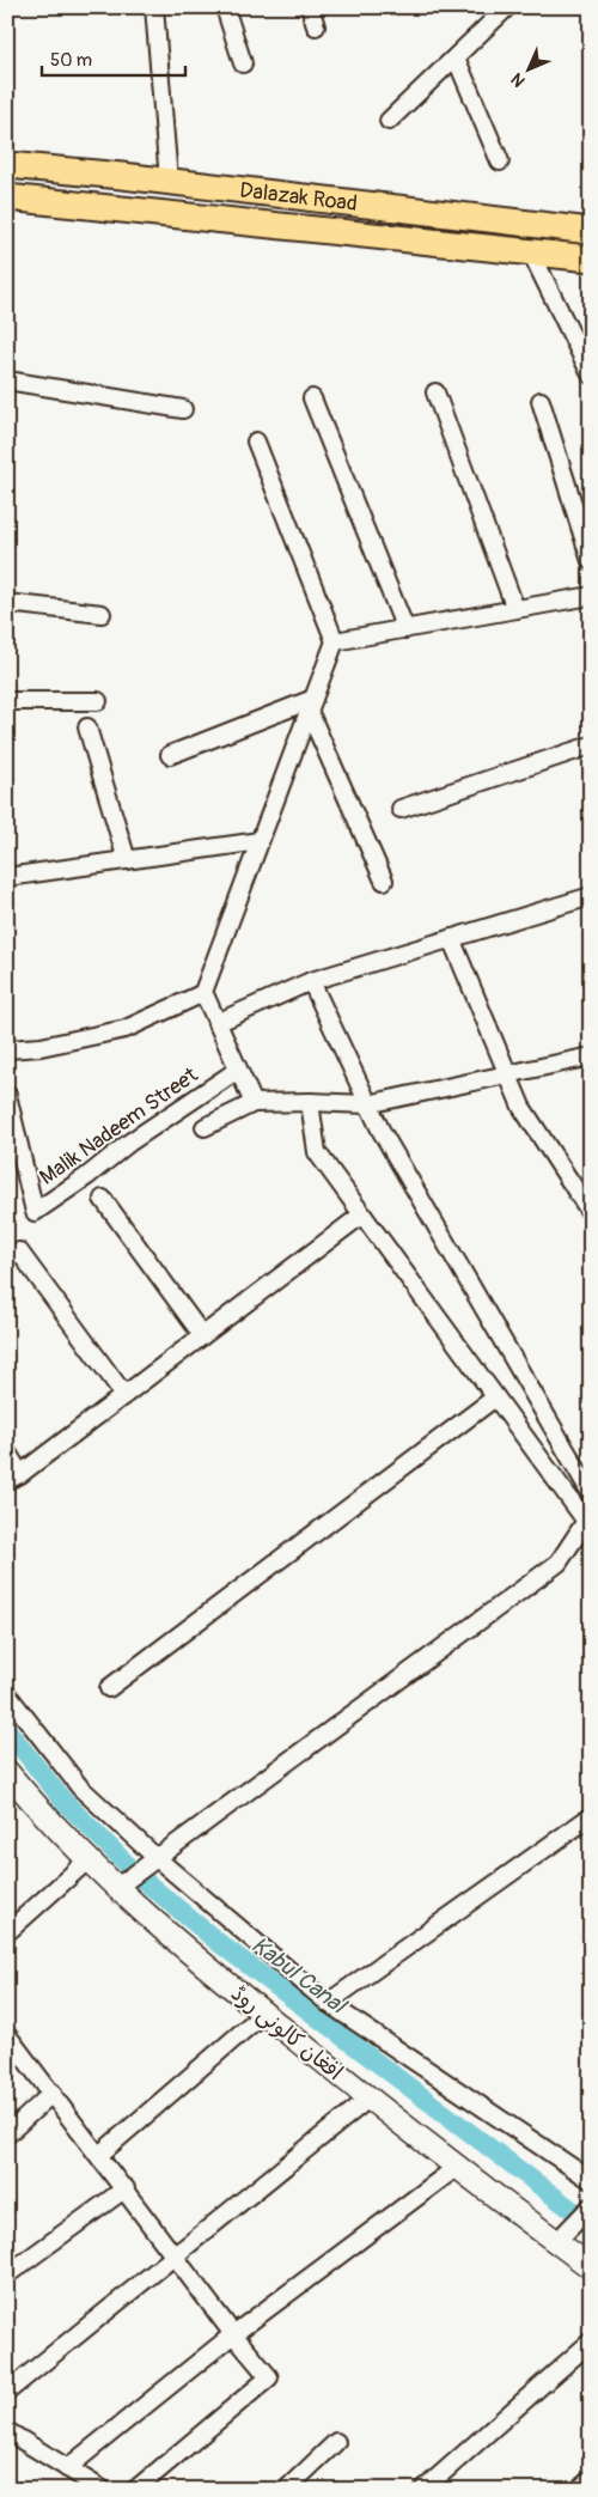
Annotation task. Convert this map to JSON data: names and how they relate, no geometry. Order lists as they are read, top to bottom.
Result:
{
  "streets": {
    "main road": ["Dalazak Road", "افغان کالونی روڈ"],
    "street": ["Malik Nadeem Street"]
  },
  "water": ["Kabul Canal"],
  "scale_bar": "50 m",
  "north": "bottom left"
}
